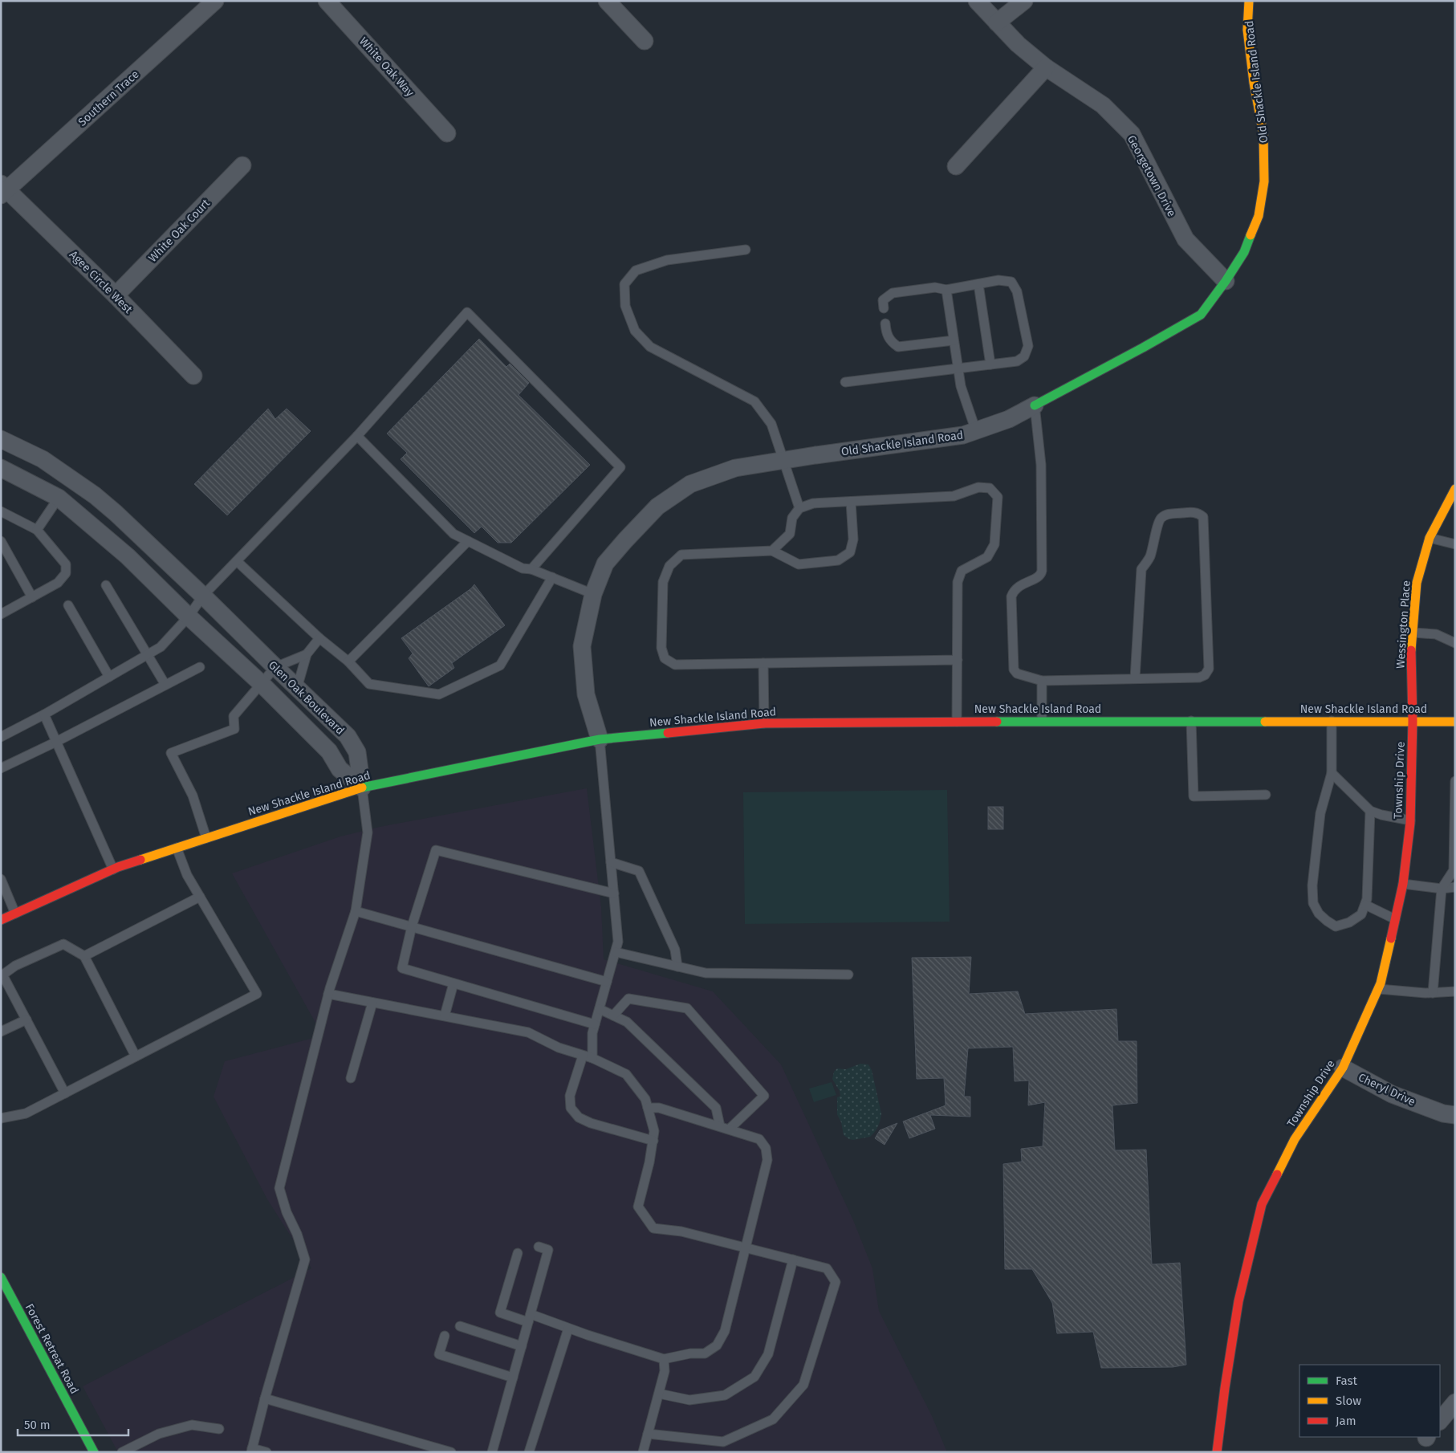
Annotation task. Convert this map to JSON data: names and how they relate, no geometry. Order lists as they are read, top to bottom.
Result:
{
  "streets": {
    "street": [
      "White Oak Way",
      "Old Shackle Island Road",
      "Southern Trace",
      "Georgetown Drive",
      "White Oak Court",
      "Agee Circle West",
      "Wessington Place",
      "Glen Oak Boulevard",
      "New Shackle Island Road",
      "Township Drive",
      "Cheryl Drive",
      "Forest Retreat Road"
    ]
  },
  "crossings": [
    ["Old Shackle Island Road", "Georgetown Drive"],
    ["Old Shackle Island Road", "New Shackle Island Road"],
    ["Southern Trace", "Agee Circle West"],
    ["White Oak Court", "Agee Circle West"],
    ["Wessington Place", "New Shackle Island Road"],
    ["Wessington Place", "Township Drive"],
    ["Glen Oak Boulevard", "New Shackle Island Road"],
    ["New Shackle Island Road", "Township Drive"],
    ["Township Drive", "Cheryl Drive"]
  ],
  "legend": ["Fast", "Slow", "Jam"],
  "scale_bar": "50 m"
}
